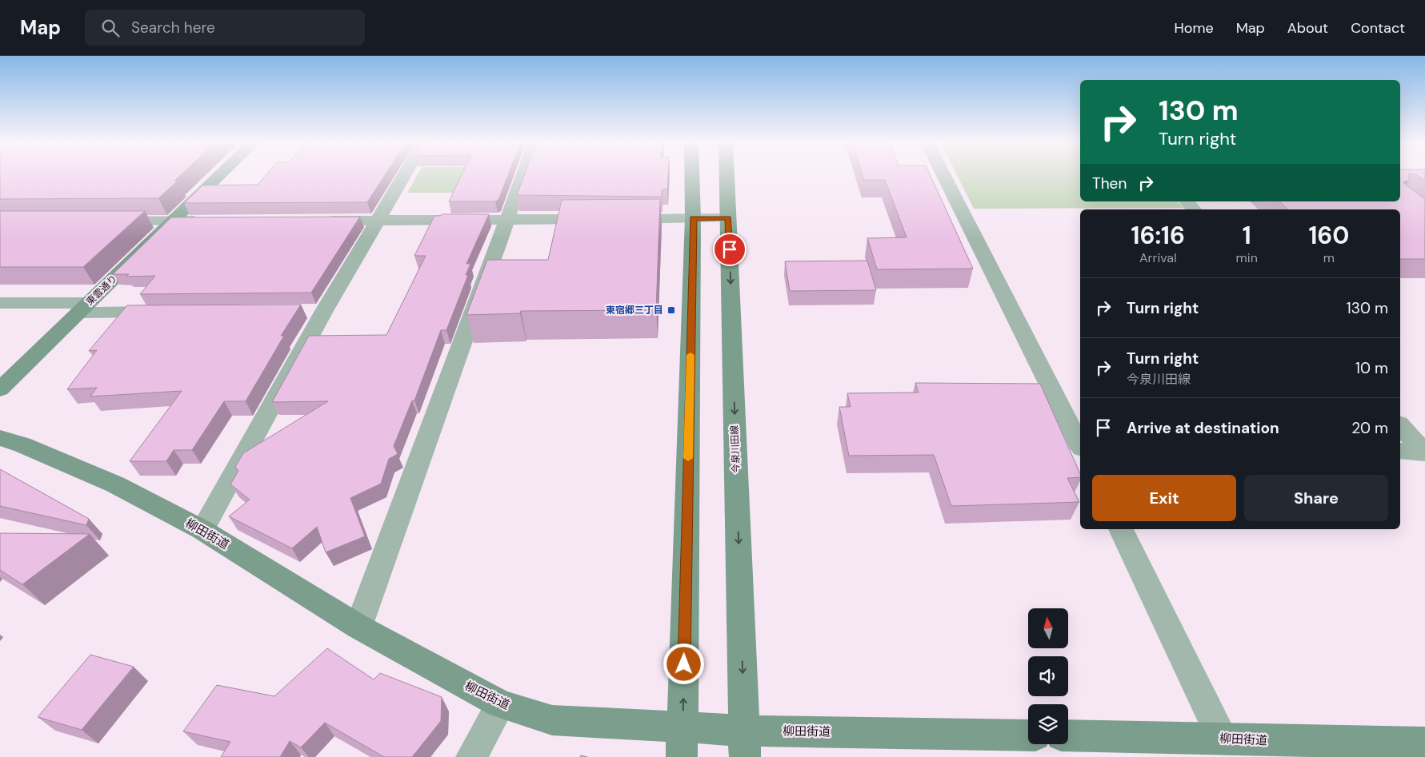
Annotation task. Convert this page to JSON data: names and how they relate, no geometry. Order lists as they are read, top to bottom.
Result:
{
  "streets": {
    "street": ["東雲通り", "今泉川田線", "柳田街道"]
  },
  "crossings": [
    ["今泉川田線", "柳田街道"]
  ],
  "places": {
    "transit": ["東宿郷三丁目"]
  },
  "north": "top",
  "page": {
    "header": "Map",
    "search": "Search here",
    "nav": [
      "Home",
      "Map",
      "About",
      "Contact"
    ],
    "turn": ["130 m", "Turn right"],
    "then": "Then",
    "eta": [
      "16:16",
      "Arrival",
      "1",
      "min",
      "160",
      "m"
    ],
    "list": [
      {
        "name": "Turn right",
        "value": "130 m"
      },
      {
        "name": "Turn right",
        "note": "今泉川田線",
        "value": "10 m"
      },
      {
        "name": "Arrive at destination",
        "value": "20 m"
      }
    ],
    "buttons": ["Exit", "Share"]
  }
}
